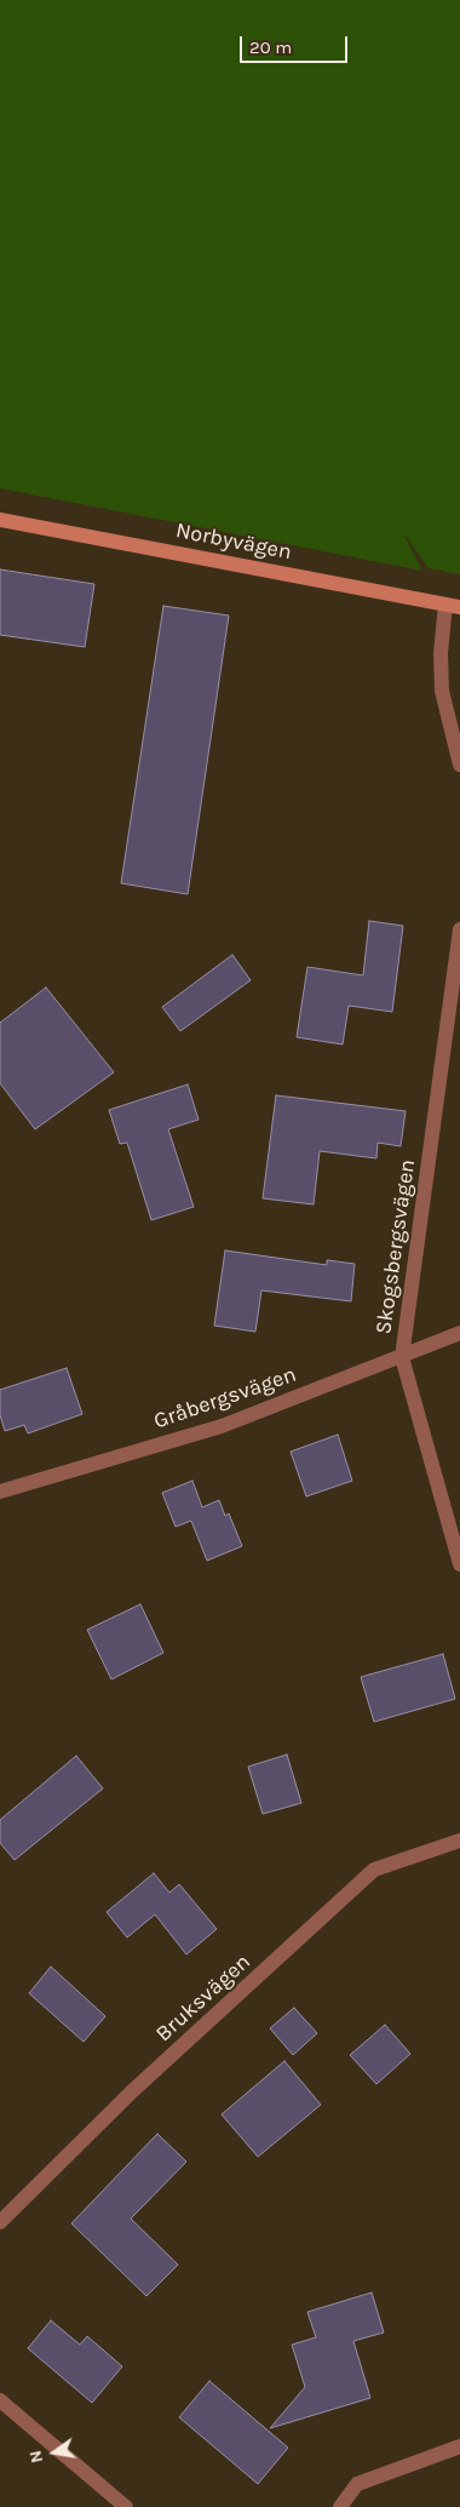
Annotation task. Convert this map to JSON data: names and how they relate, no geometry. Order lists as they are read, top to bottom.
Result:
{
  "streets": {
    "street": [
      "Norbyvägen",
      "Skogsbergsvägen",
      "Gråbergsvägen",
      "Bruksvägen"
    ]
  },
  "crossings": [
    ["Skogsbergsvägen", "Gråbergsvägen"]
  ],
  "scale_bar": "20 m",
  "north": "left"
}
